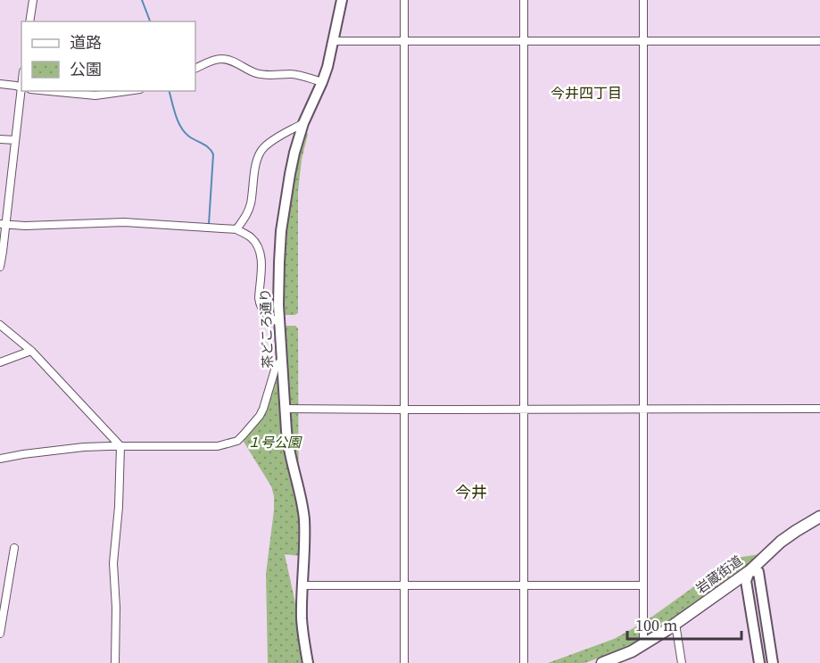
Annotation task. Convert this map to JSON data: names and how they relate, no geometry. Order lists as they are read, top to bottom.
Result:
{
  "streets": {
    "main road": ["岩蔵街道"],
    "street": ["茶どころ通り"]
  },
  "districts": ["今井四丁目", "今井"],
  "parks": ["１号公園"],
  "legend": ["道路", "公園"],
  "scale_bar": "100 m"
}
